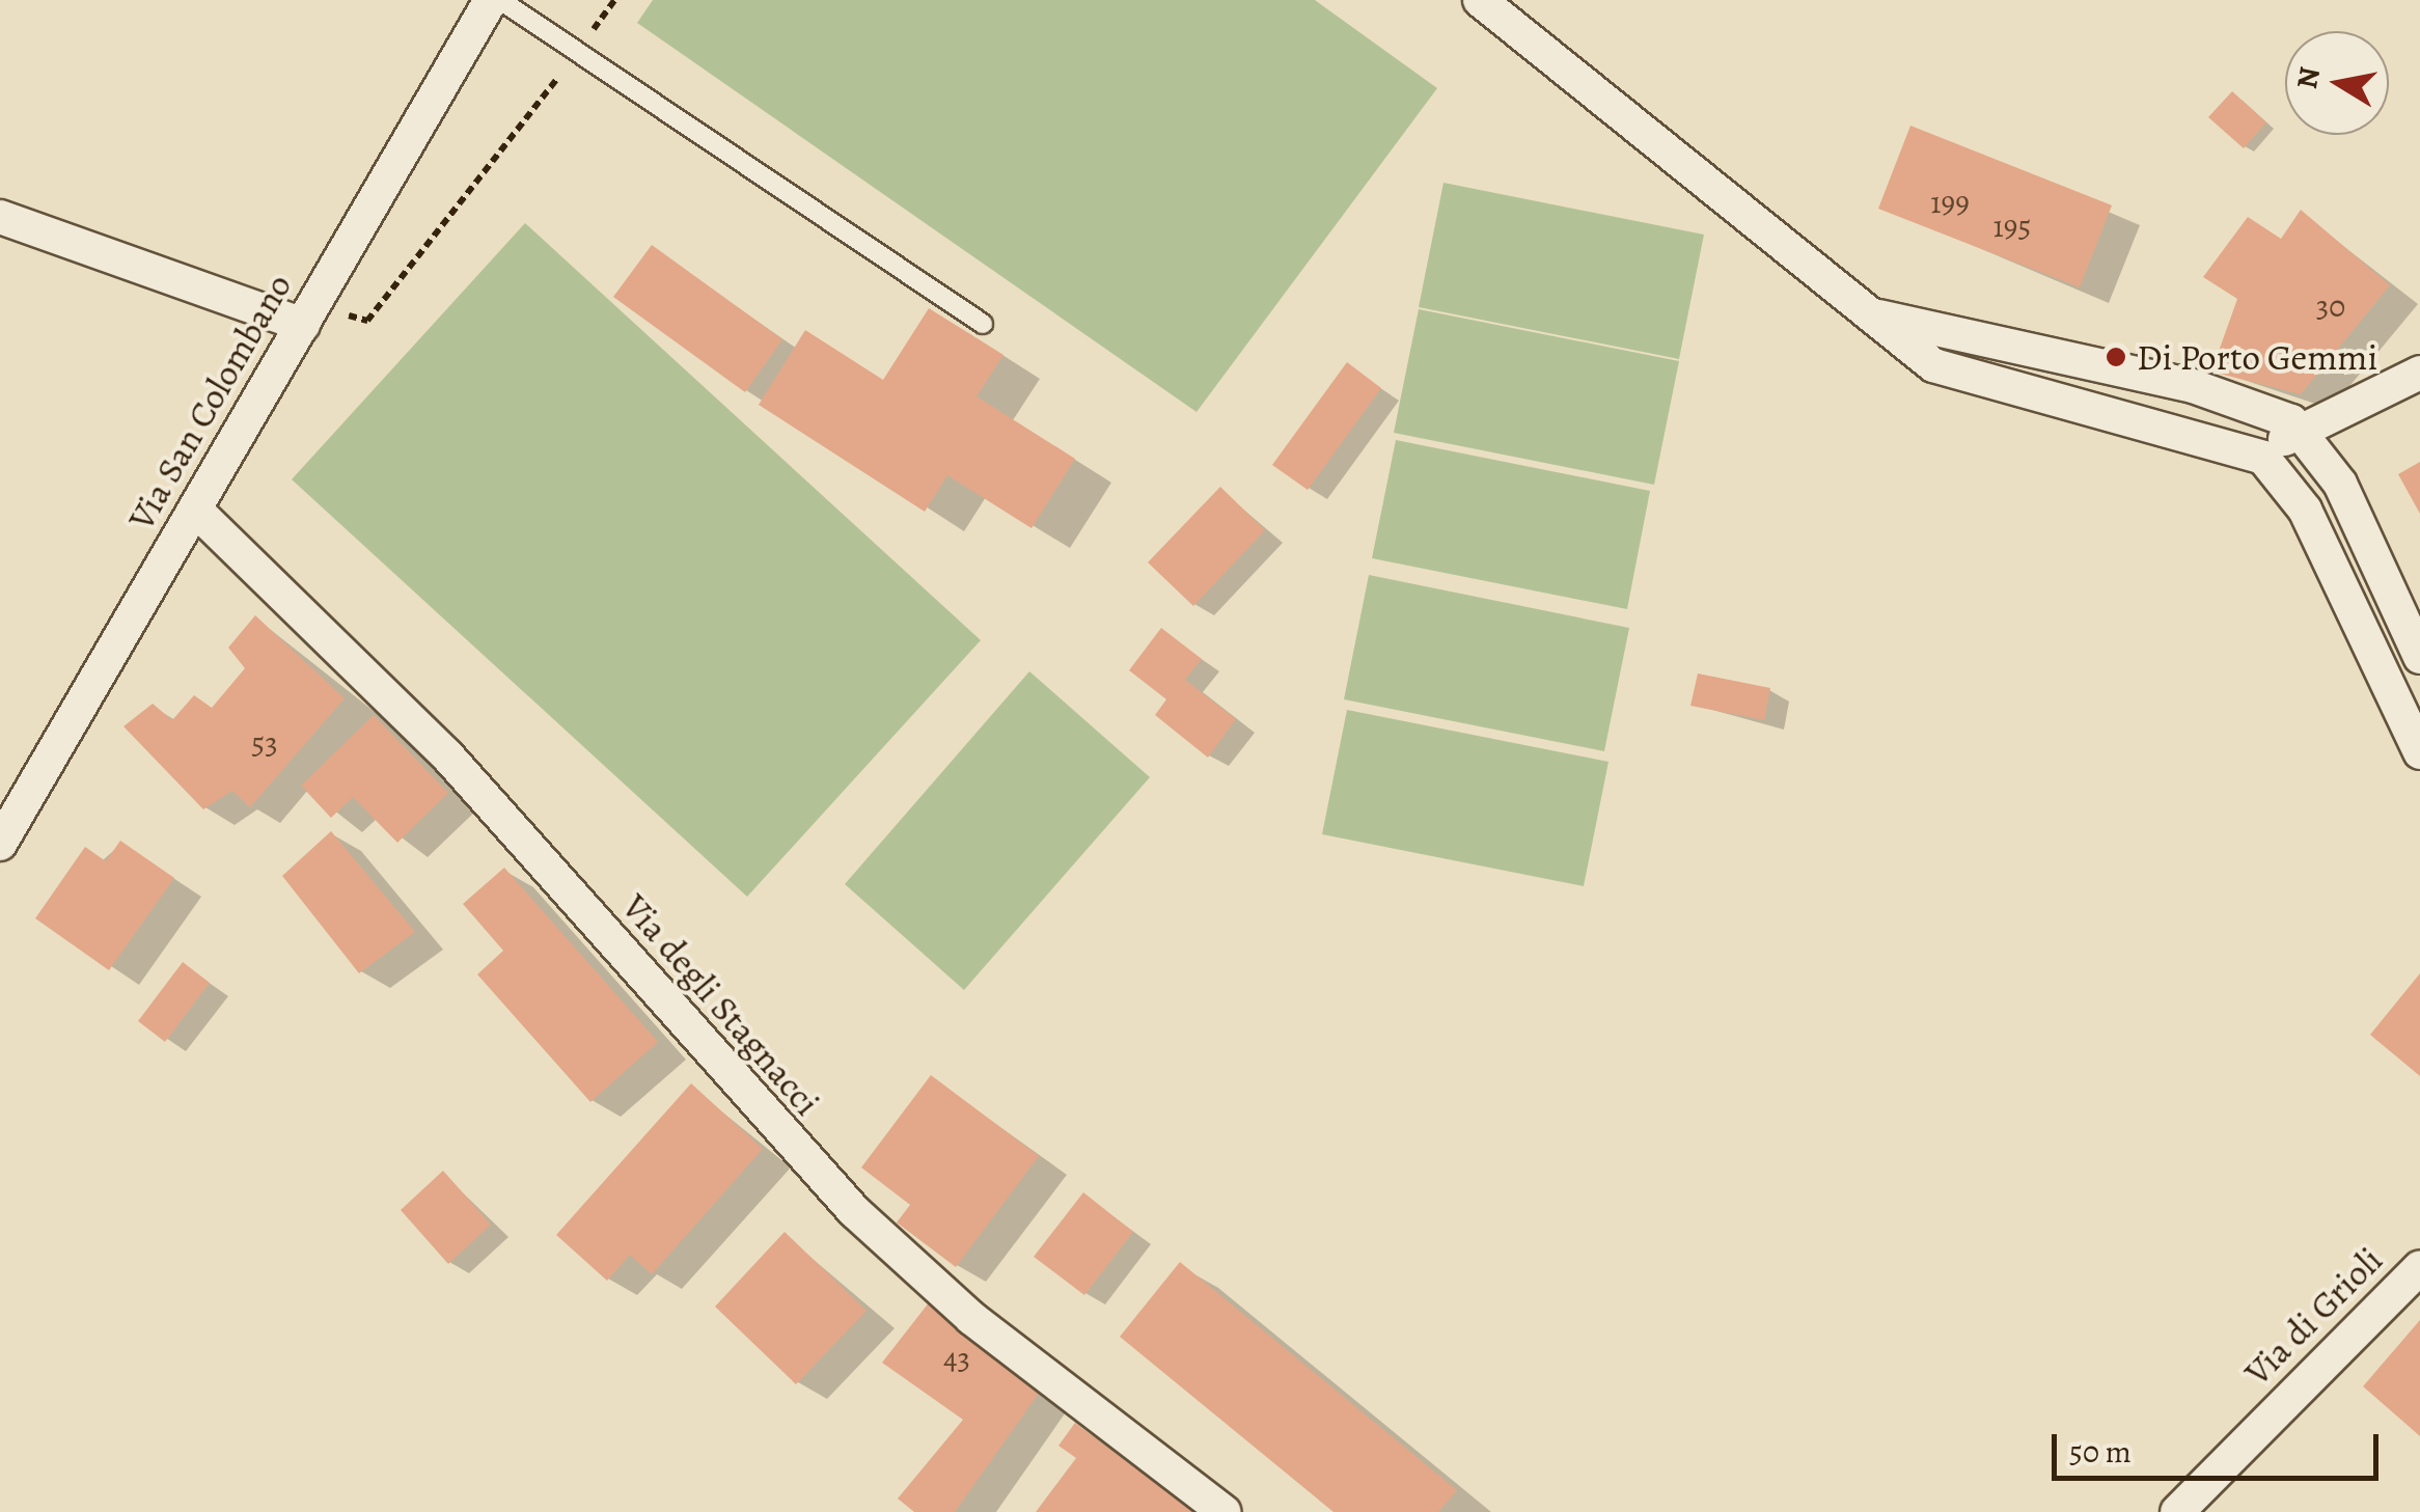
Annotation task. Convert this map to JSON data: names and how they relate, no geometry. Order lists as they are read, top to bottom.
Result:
{
  "streets": {
    "street": ["Via San Colombano", "Via degli Stagnacci", "Via di Grioli"]
  },
  "crossings": [
    ["Via San Colombano", "Via degli Stagnacci"]
  ],
  "places": ["Di Porto Gemmi"],
  "house_numbers": [
    "199",
    "195",
    "30",
    "53",
    "43"
  ],
  "scale_bar": "50 m",
  "north": "left"
}
